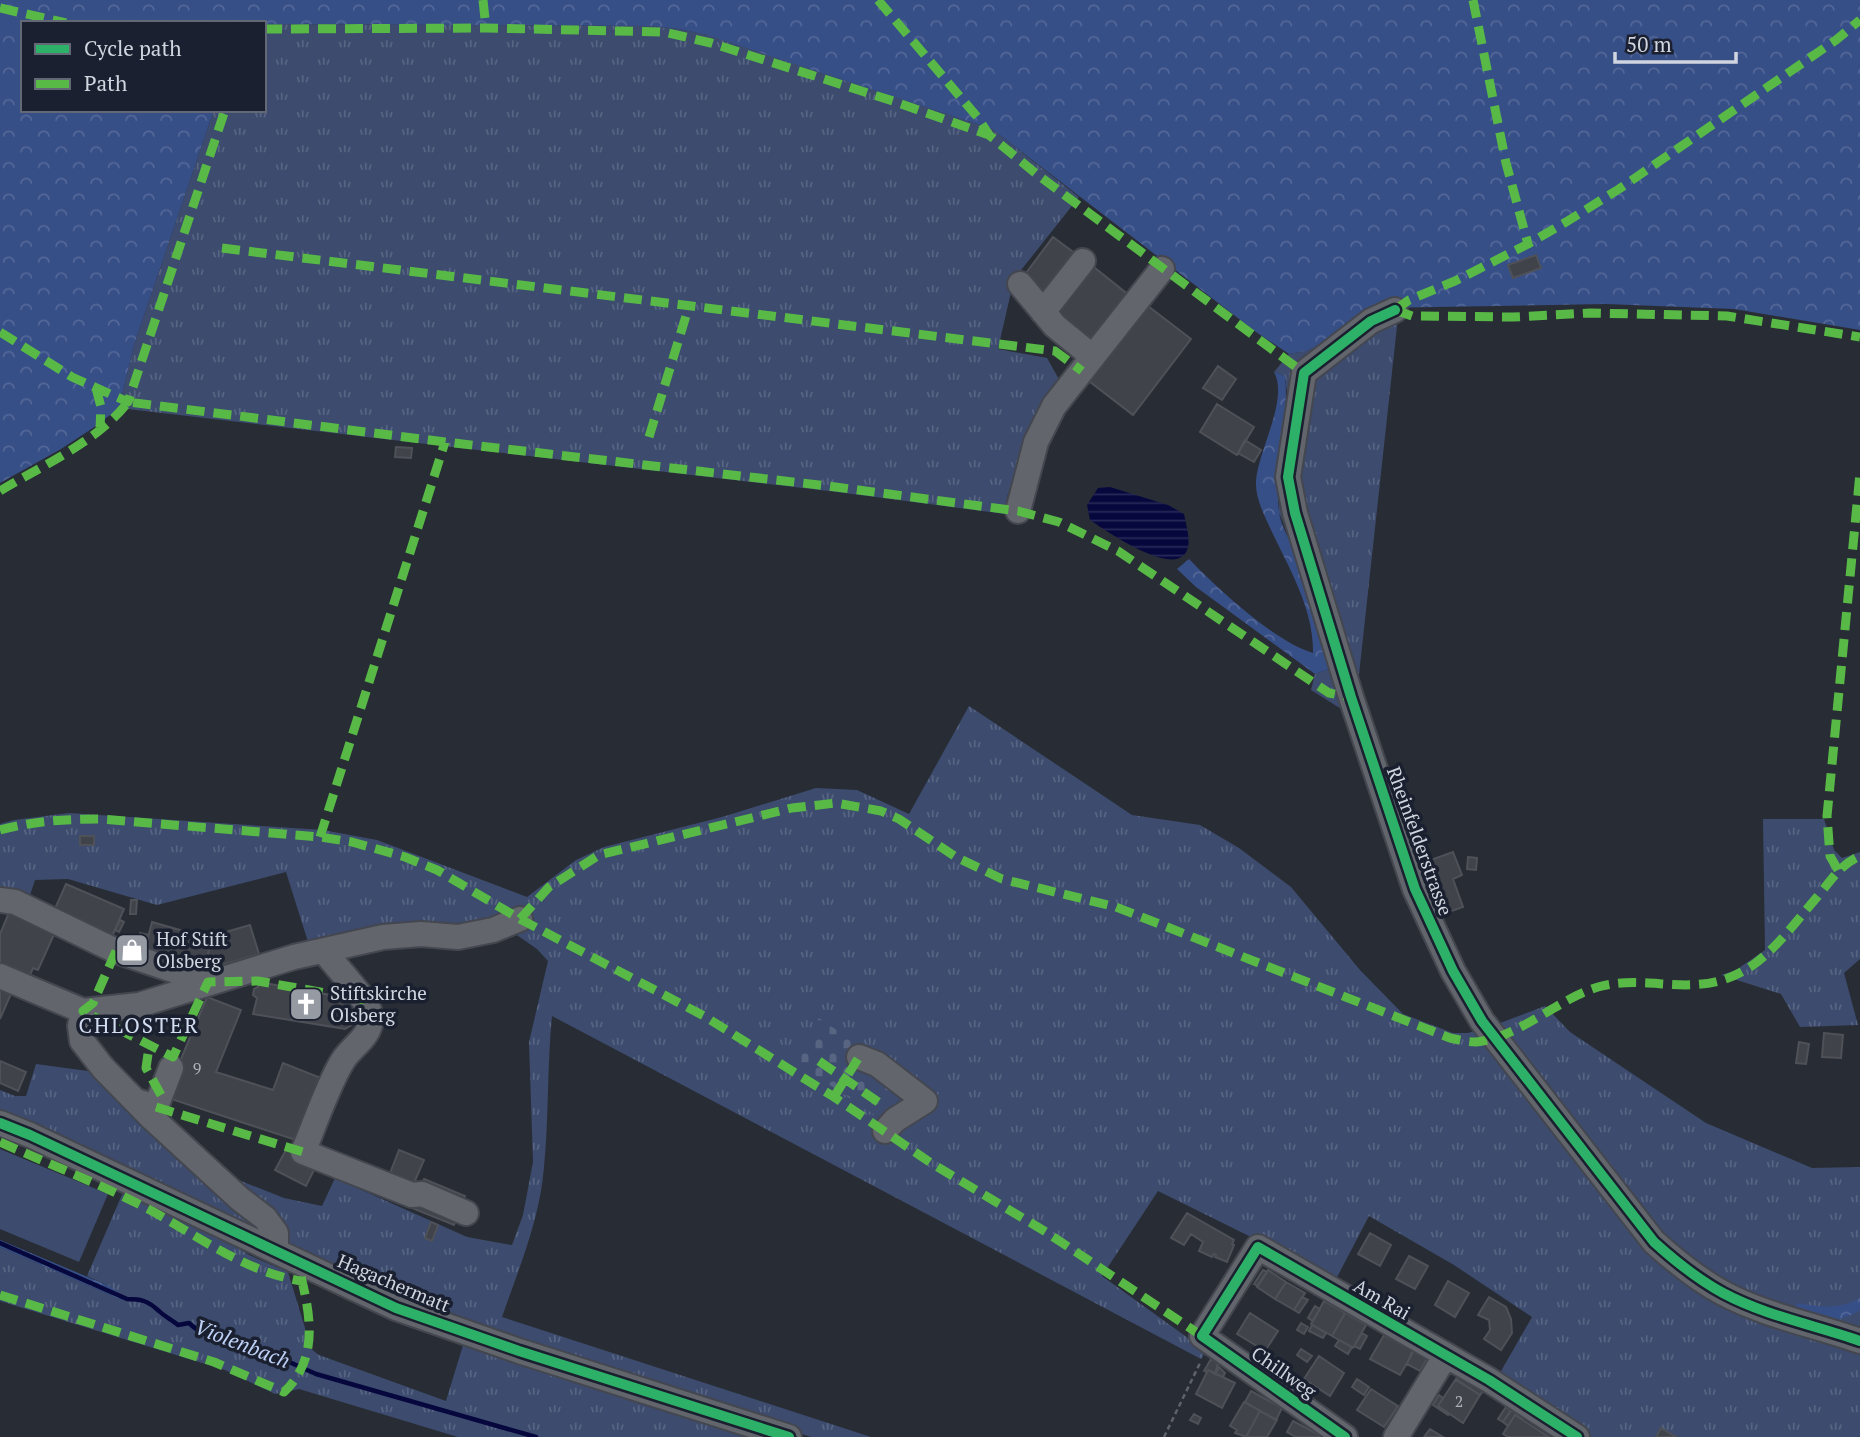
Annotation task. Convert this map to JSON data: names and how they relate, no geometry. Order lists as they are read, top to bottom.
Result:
{
  "streets": {
    "street": [
      "Rheinfelderstrasse",
      "Hagachermatt",
      "Am Rai",
      "Chillweg"
    ]
  },
  "crossings": [
    ["Am Rai", "Chillweg"]
  ],
  "districts": ["CHLOSTER"],
  "water": ["Violenbach"],
  "places": {
    "shop": ["Hof Stift Olsberg"],
    "church": ["Stiftskirche Olsberg"]
  },
  "house_numbers": ["9", "2"],
  "legend": ["Cycle path", "Path"],
  "scale_bar": "50 m"
}
